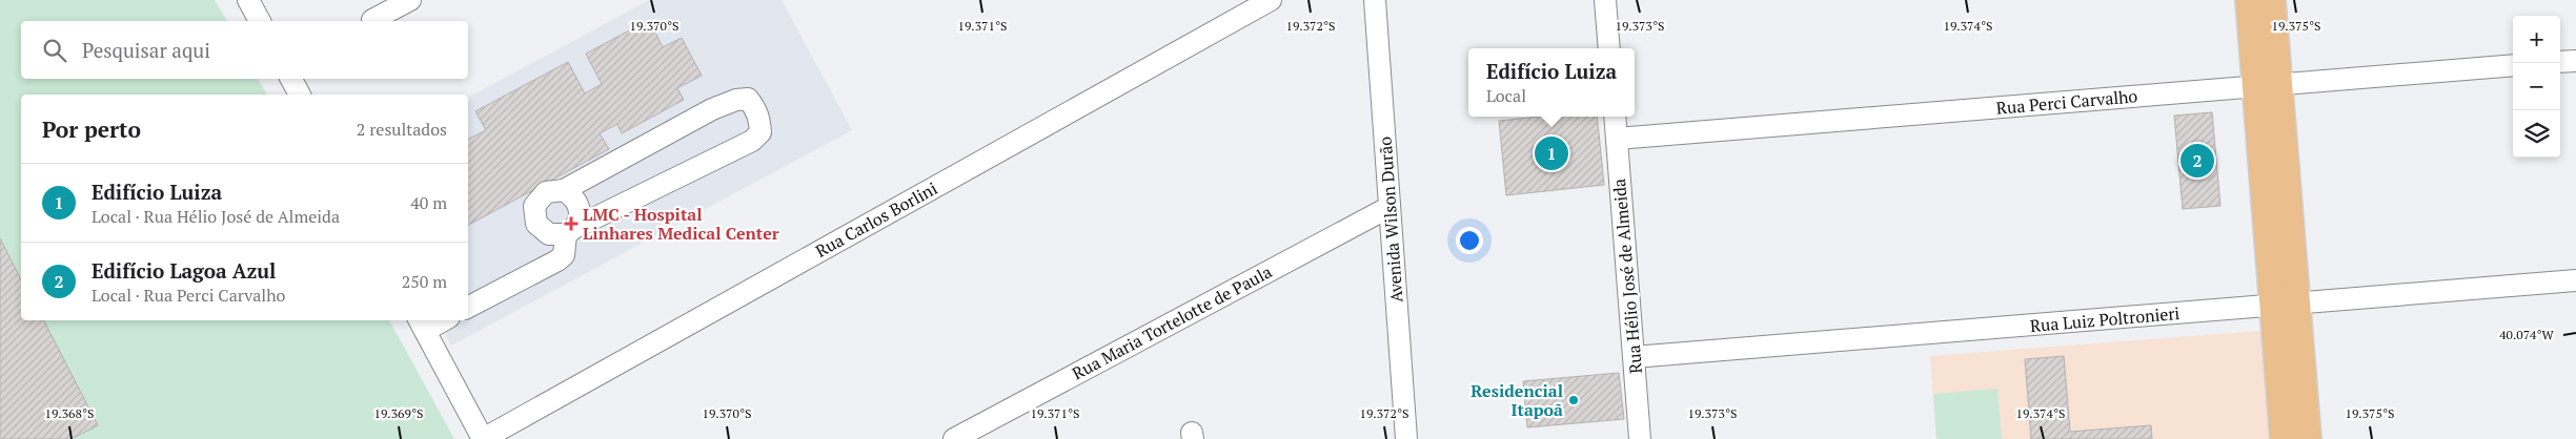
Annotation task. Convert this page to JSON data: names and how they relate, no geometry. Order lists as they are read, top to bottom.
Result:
{
  "streets": {
    "street": [
      "Rua Perci Carvalho",
      "Rua Carlos Borlini",
      "Avenida Wilson Durão",
      "Rua Hélio José de Almeida",
      "Rua Luiz Poltronieri",
      "Rua Maria Tortelotte de Paula"
    ]
  },
  "crossings": [
    ["Rua Perci Carvalho", "Rua Hélio José de Almeida"],
    ["Avenida Wilson Durão", "Rua Maria Tortelotte de Paula"],
    ["Rua Hélio José de Almeida", "Rua Luiz Poltronieri"]
  ],
  "places": {
    "health": ["LMC - Hospital Linhares Medical Center"],
    "other": ["Residencial Itapoã"]
  },
  "page": {
    "map_buttons": ["+", "−"],
    "search": "Pesquisar aqui",
    "popup": ["Edifício Luiza", "Local"],
    "heading": ["Por perto", "2 resultados"],
    "pins": ["1", "2"],
    "list": [
      {
        "mark": "1",
        "name": "Edifício Luiza",
        "note": "Local · Rua Hélio José de Almeida",
        "value": "40 m"
      },
      {
        "mark": "2",
        "name": "Edifício Lagoa Azul",
        "note": "Local · Rua Perci Carvalho",
        "value": "250 m"
      }
    ]
  },
  "coordinates": [
    "19.370°S",
    "19.371°S",
    "19.372°S",
    "19.373°S",
    "19.374°S",
    "19.375°S",
    "40.074°W",
    "19.368°S",
    "19.369°S"
  ]
}
